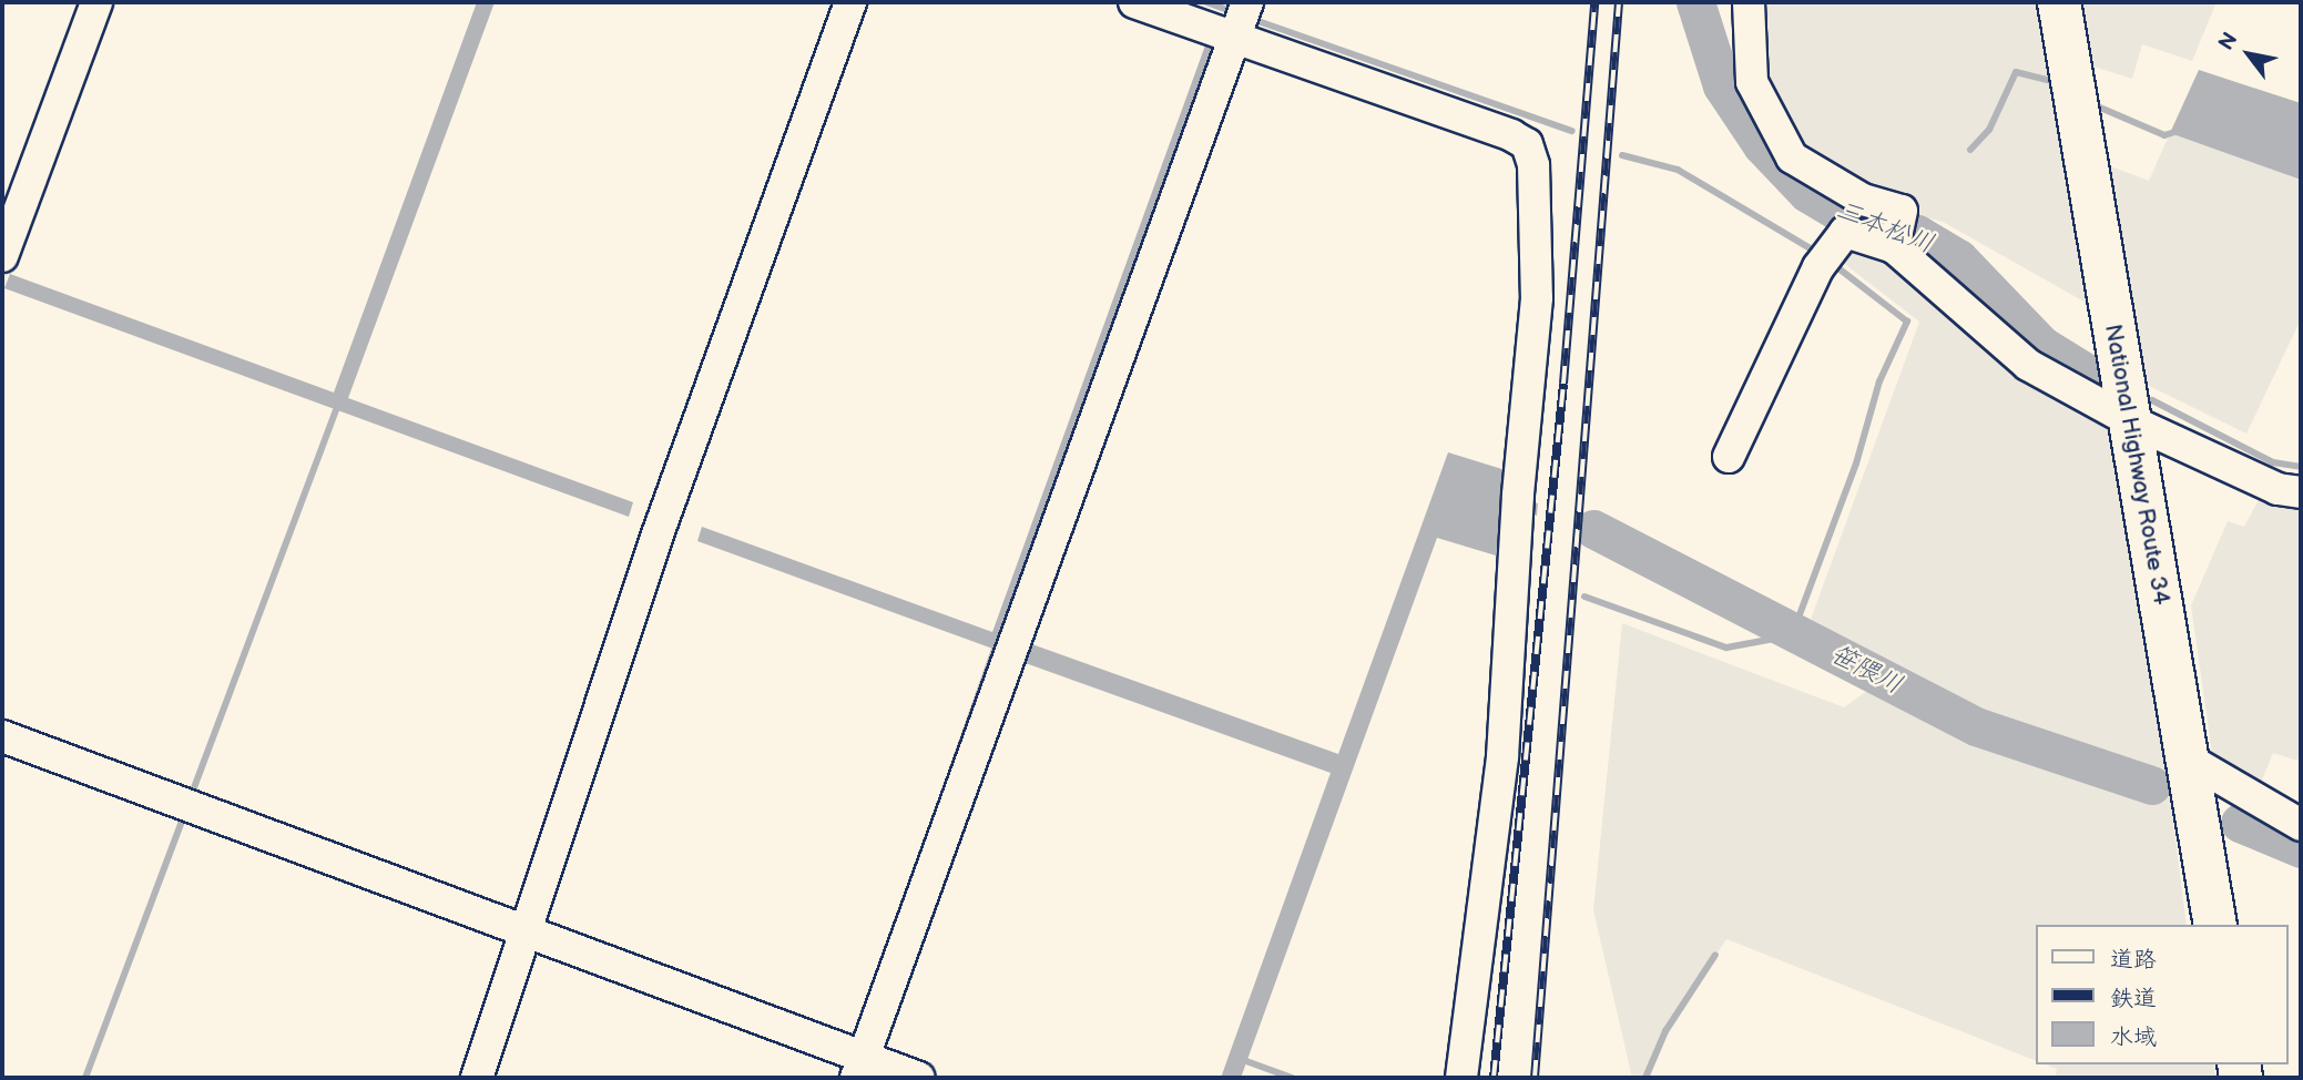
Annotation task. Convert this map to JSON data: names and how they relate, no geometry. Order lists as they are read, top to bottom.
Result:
{
  "streets": {
    "highway": ["National Highway Route 34"]
  },
  "water": ["三本松川", "笹隈川"],
  "legend": ["道路", "鉄道", "水域"],
  "north": "top left"
}
